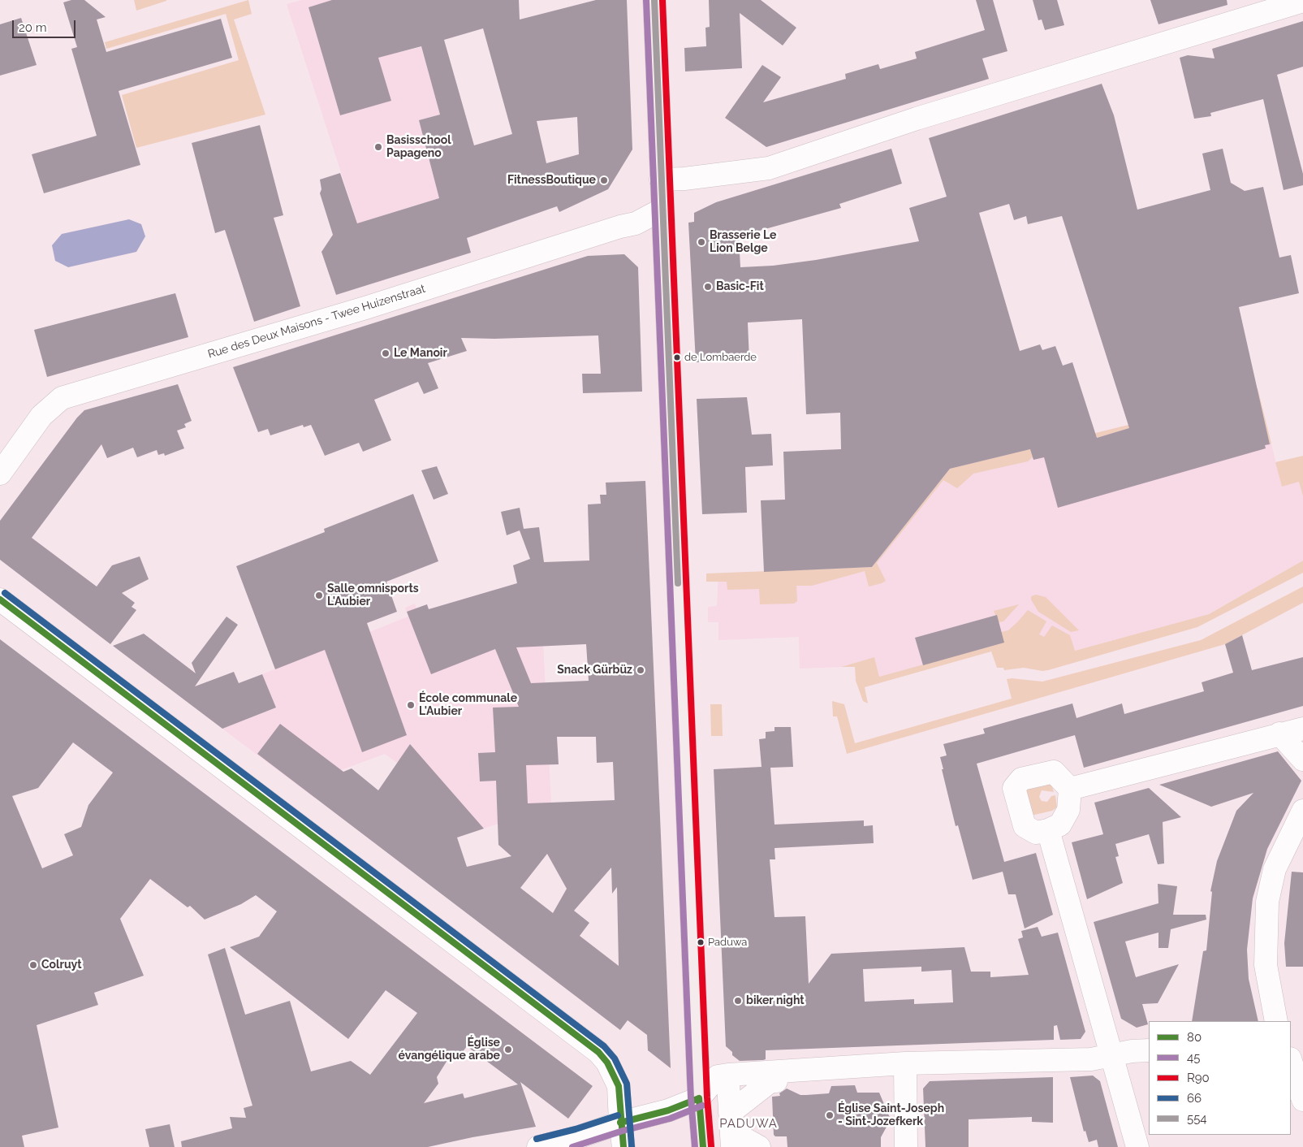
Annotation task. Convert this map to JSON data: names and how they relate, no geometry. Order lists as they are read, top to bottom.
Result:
{
  "streets": {
    "street": ["Rue des Deux Maisons - Twee Huizenstraat"]
  },
  "districts": ["PADUWA"],
  "places": [
    "Basisschool Papageno",
    "FitnessBoutique",
    "Brasserie Le Lion Belge",
    "Basic-Fit",
    "Le Manoir",
    "de Lombaerde",
    "Salle omnisports L'Aubier",
    "Snack Gürbüz",
    "École communale L'Aubier",
    "Paduwa",
    "Colruyt",
    "biker night",
    "Église évangélique arabe",
    "Église Saint-Joseph - Sint-Jozefkerk"
  ],
  "lines": [
    "transit line 45",
    "transit line R90",
    "transit line 554",
    "transit line 66",
    "transit line 80"
  ],
  "legend": [
    "80",
    "45",
    "R90",
    "66",
    "554"
  ],
  "scale_bar": "20 m"
}
